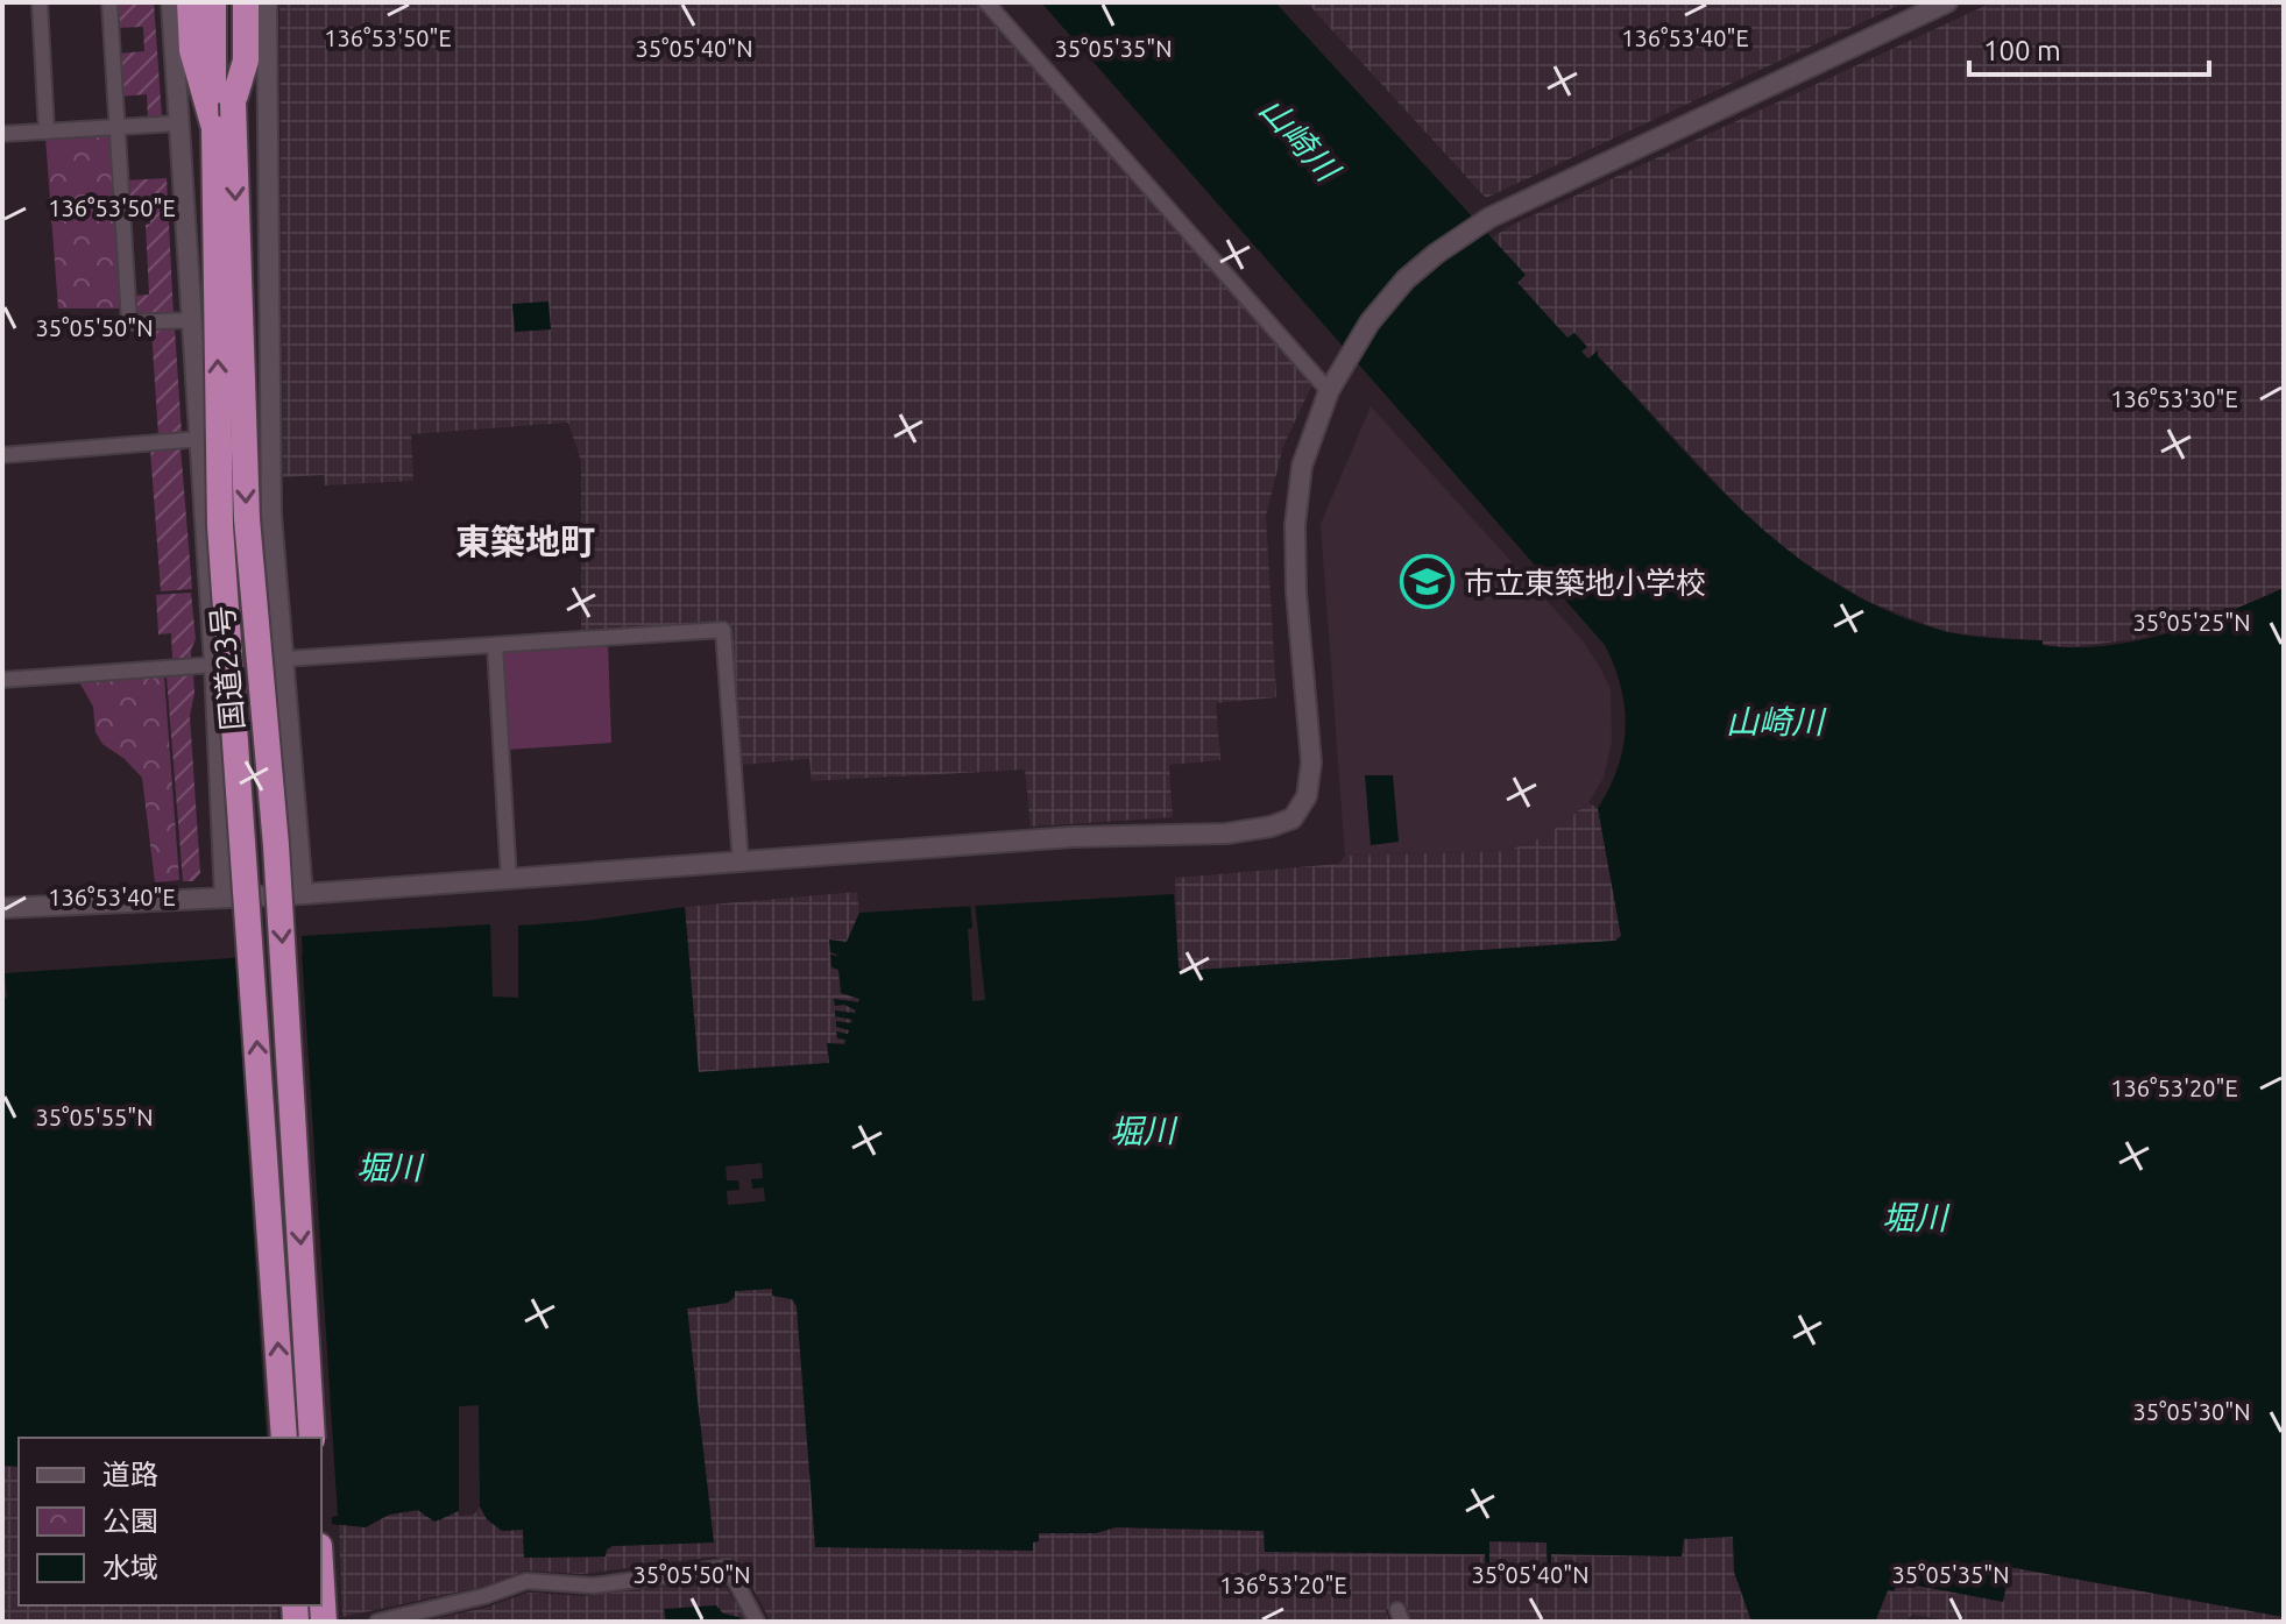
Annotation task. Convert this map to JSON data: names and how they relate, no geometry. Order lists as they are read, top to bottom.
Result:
{
  "streets": {
    "highway": ["国道23号"]
  },
  "districts": ["東築地町"],
  "water": ["山崎川", "堀川"],
  "places": {
    "school or university": ["市立東築地小学校"]
  },
  "legend": ["道路", "公園", "水域"],
  "scale_bar": "100 m",
  "coordinates": [
    "136°53'50\"E",
    "136°53'40\"E",
    "35°05'40\"N",
    "35°05'35\"N",
    "35°05'50\"N",
    "136°53'30\"E",
    "35°05'25\"N",
    "136°53'20\"E",
    "35°05'55\"N",
    "35°05'30\"N"
  ]
}
